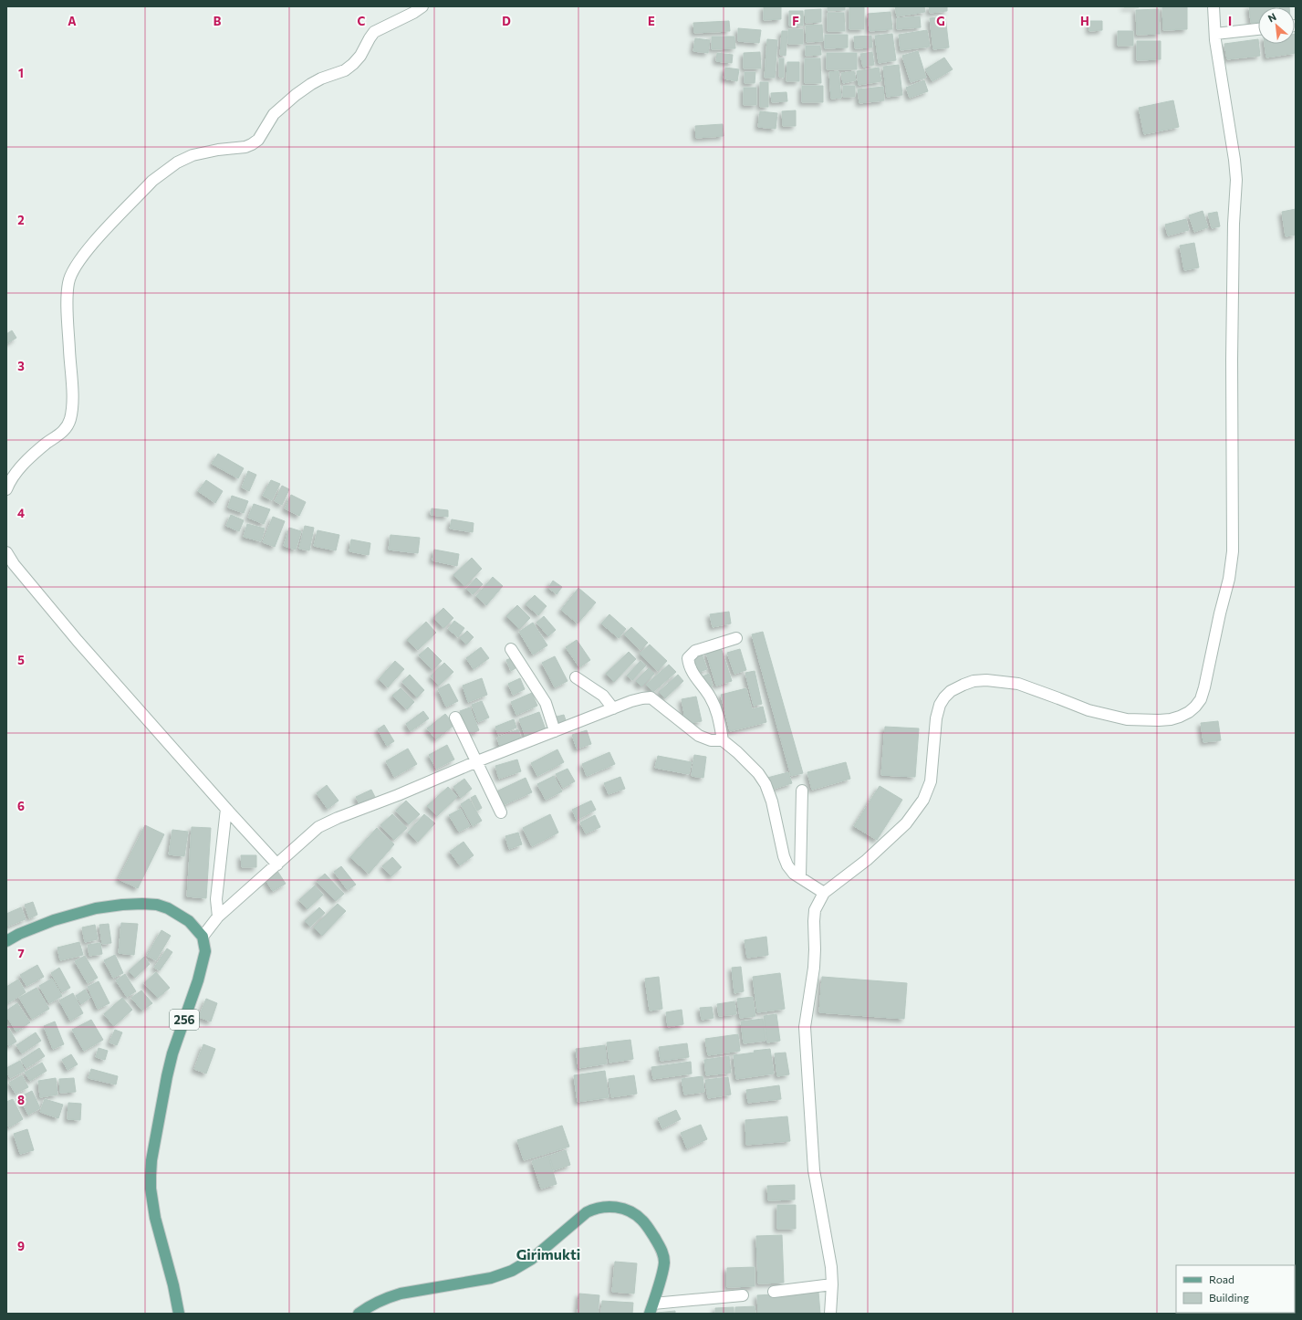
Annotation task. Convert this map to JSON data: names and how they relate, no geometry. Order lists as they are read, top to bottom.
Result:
{
  "streets": {
    "main road": ["256"]
  },
  "districts": ["Girimukti"],
  "legend": ["Road", "Building"],
  "north": "top left",
  "grid": {
    "columns": [
      "A",
      "B",
      "C",
      "D",
      "E",
      "F",
      "G",
      "H",
      "I"
    ],
    "rows": [
      "1",
      "2",
      "3",
      "4",
      "5",
      "6",
      "7",
      "8",
      "9"
    ]
  }
}
